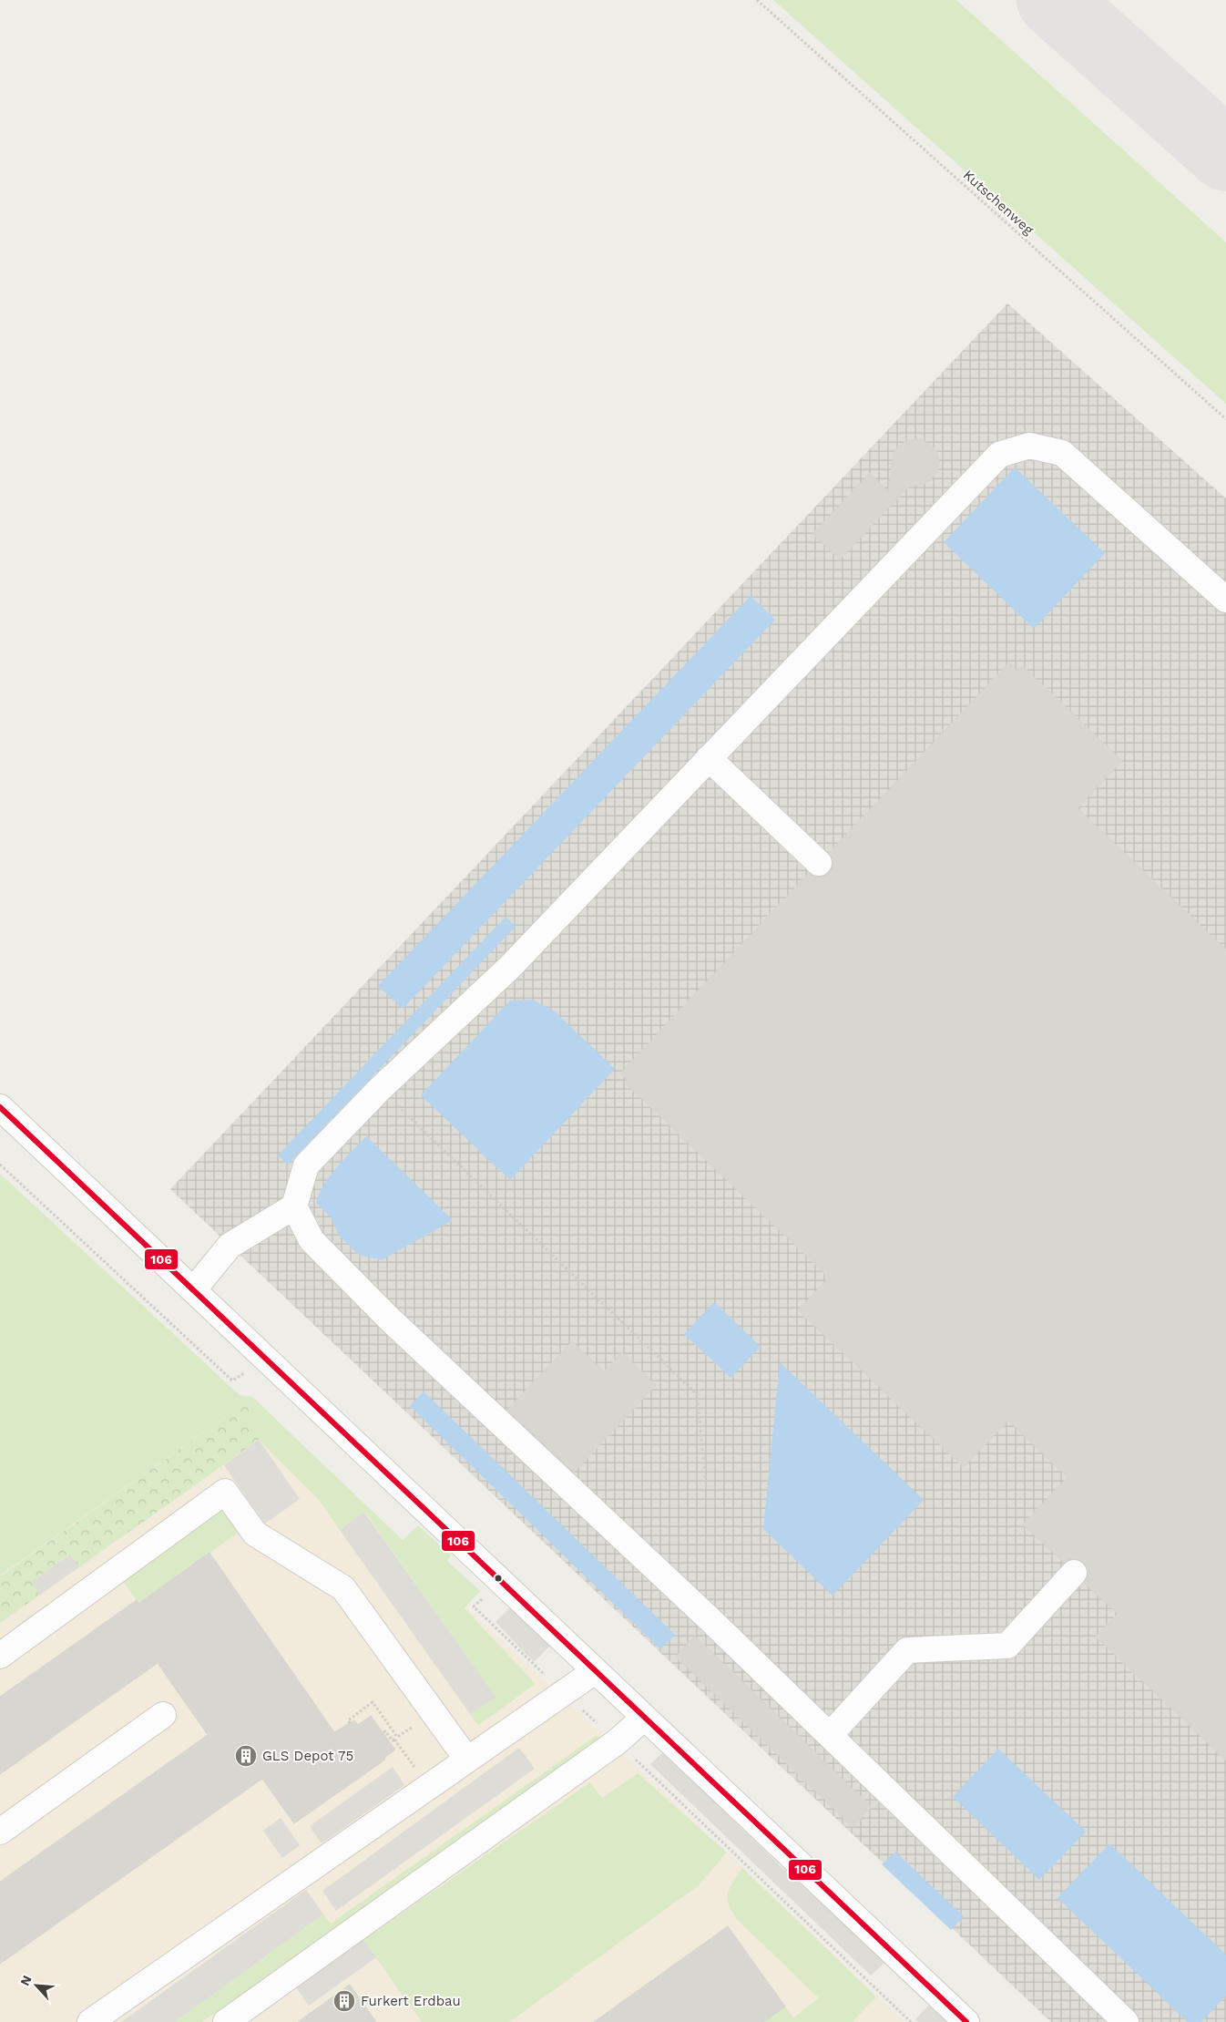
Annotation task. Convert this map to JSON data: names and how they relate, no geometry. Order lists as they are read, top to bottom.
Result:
{
  "streets": {
    "path": ["Kutschenweg"]
  },
  "places": {
    "building": ["GLS Depot 75", "Furkert Erdbau"]
  },
  "lines": ["transit line 106"],
  "north": "top left"
}
